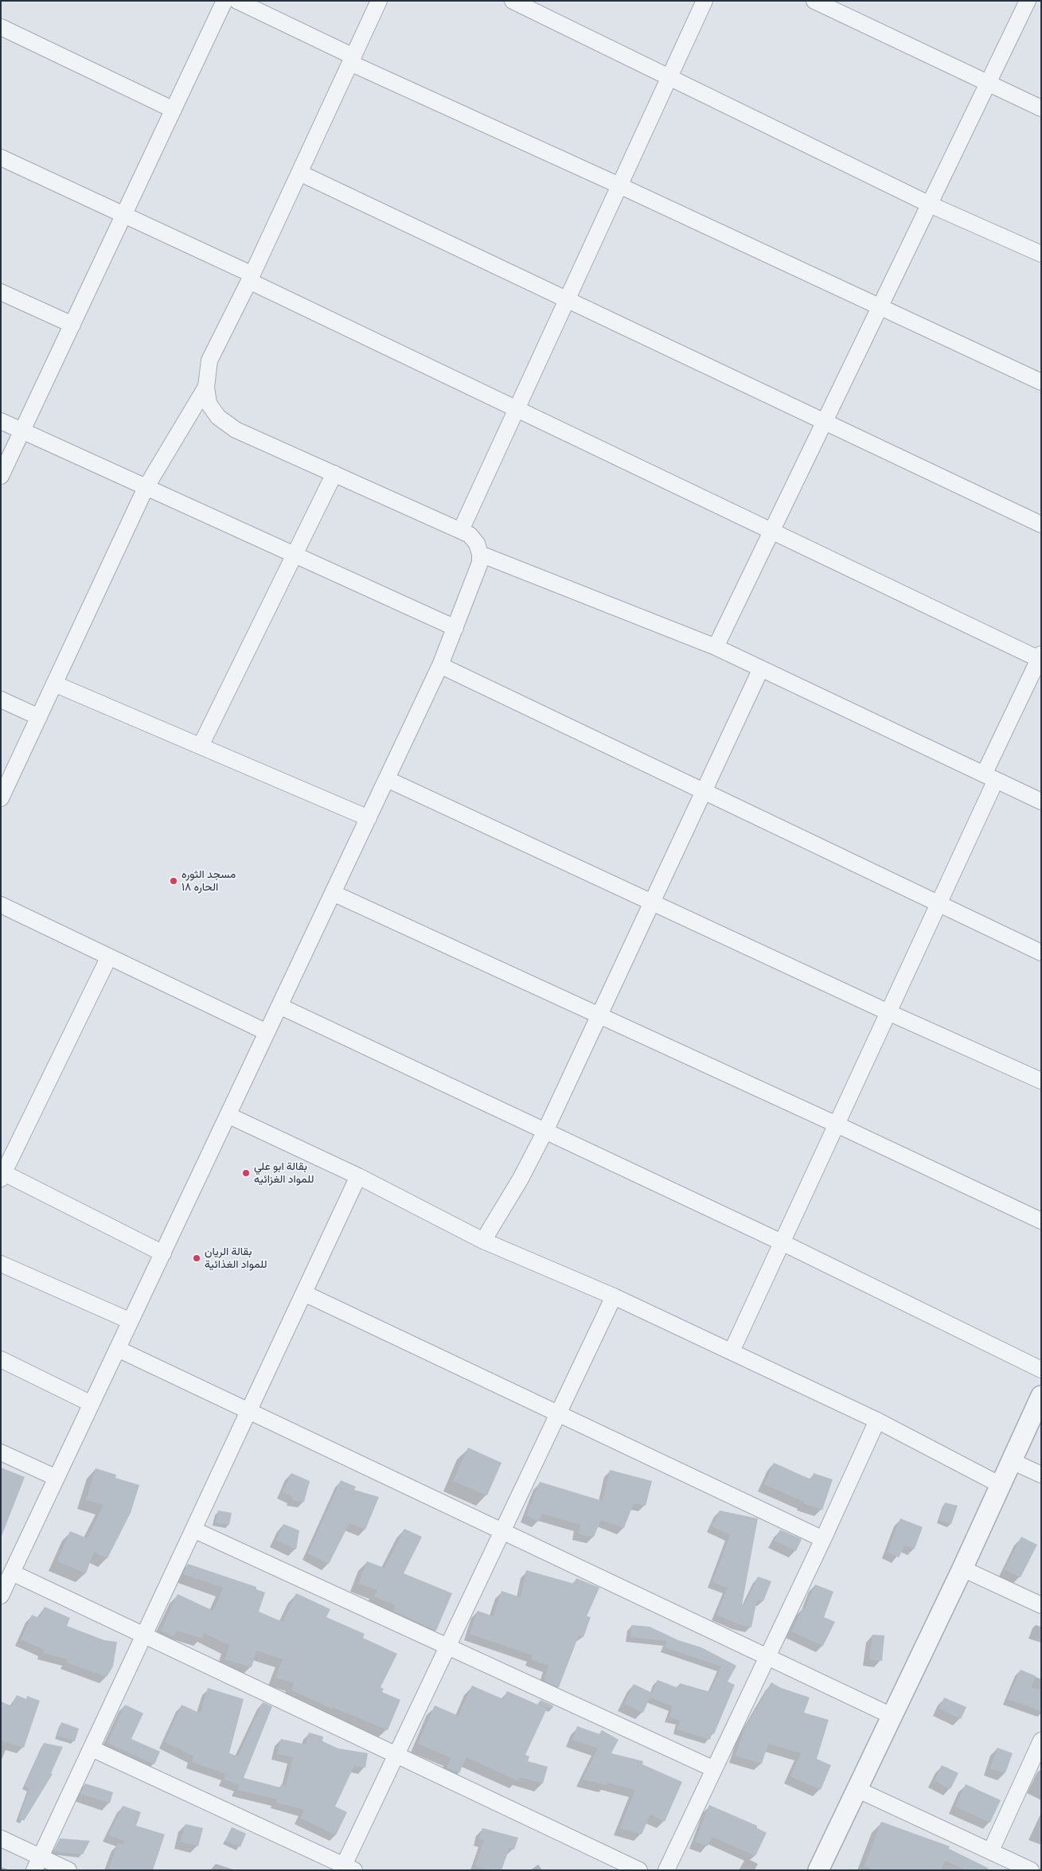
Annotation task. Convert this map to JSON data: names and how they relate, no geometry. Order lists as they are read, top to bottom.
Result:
{
  "places": ["مسجد الثوره الحاره ١٨", "بقالة ابو علي للمواد الغزائيه", "بقالة الريان للمواد الغذائية"]
}
